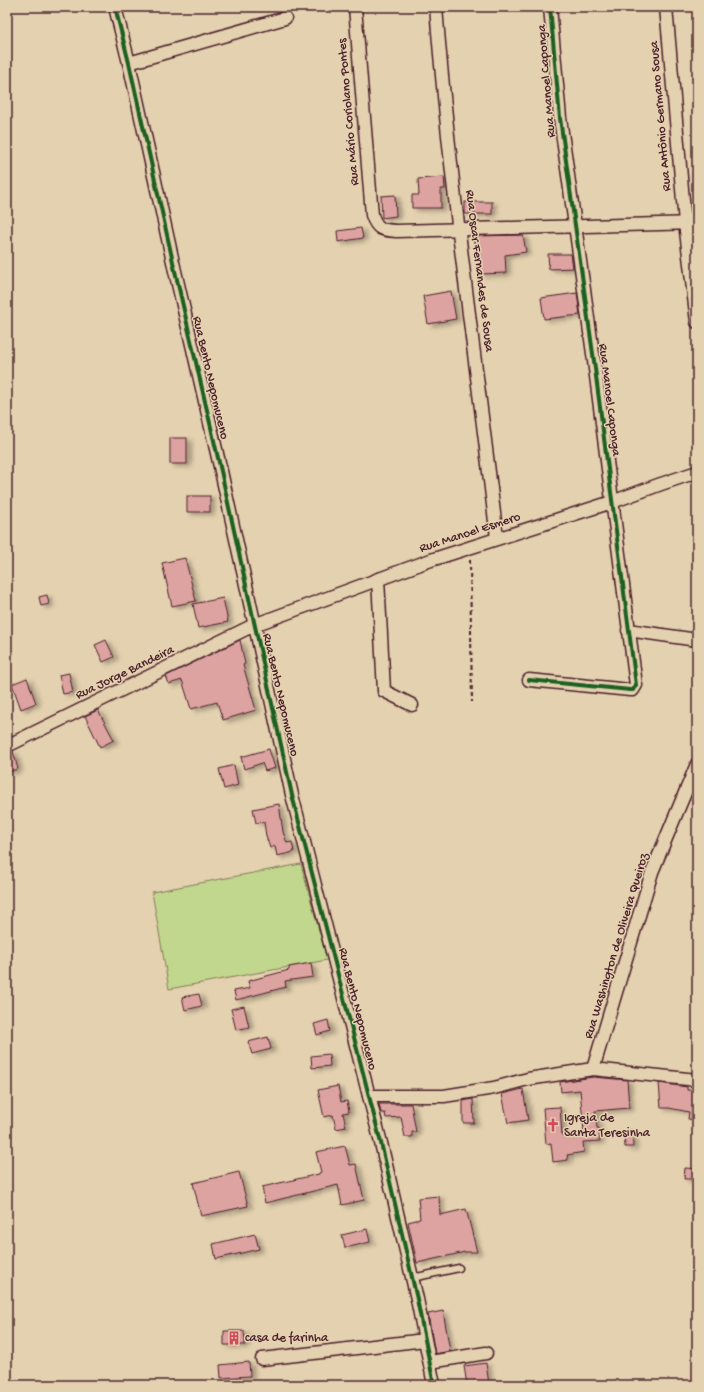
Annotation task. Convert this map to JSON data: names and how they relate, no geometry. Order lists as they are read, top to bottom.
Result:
{
  "streets": {
    "street": [
      "Rua Manoel Caponga",
      "Rua Mário Coriolano Pontes",
      "Rua Antônio Germano Sousa",
      "Rua Oscar Fernandes de Sousa",
      "Rua Bento Nepomuceno",
      "Rua Manoel Esmero",
      "Rua Jorge Bandeira",
      "Rua Washington de Oliveira Queiroz"
    ]
  },
  "crossings": [
    ["Rua Manoel Caponga", "Rua Manoel Esmero"],
    ["Rua Mário Coriolano Pontes", "Rua Oscar Fernandes de Sousa"],
    ["Rua Oscar Fernandes de Sousa", "Rua Manoel Esmero"],
    ["Rua Bento Nepomuceno", "Rua Manoel Esmero"],
    ["Rua Bento Nepomuceno", "Rua Jorge Bandeira"],
    ["Rua Manoel Esmero", "Rua Jorge Bandeira"]
  ],
  "places": {
    "church": ["Igreja de Santa Teresinha"],
    "building": ["casa de farinha"]
  }
}
